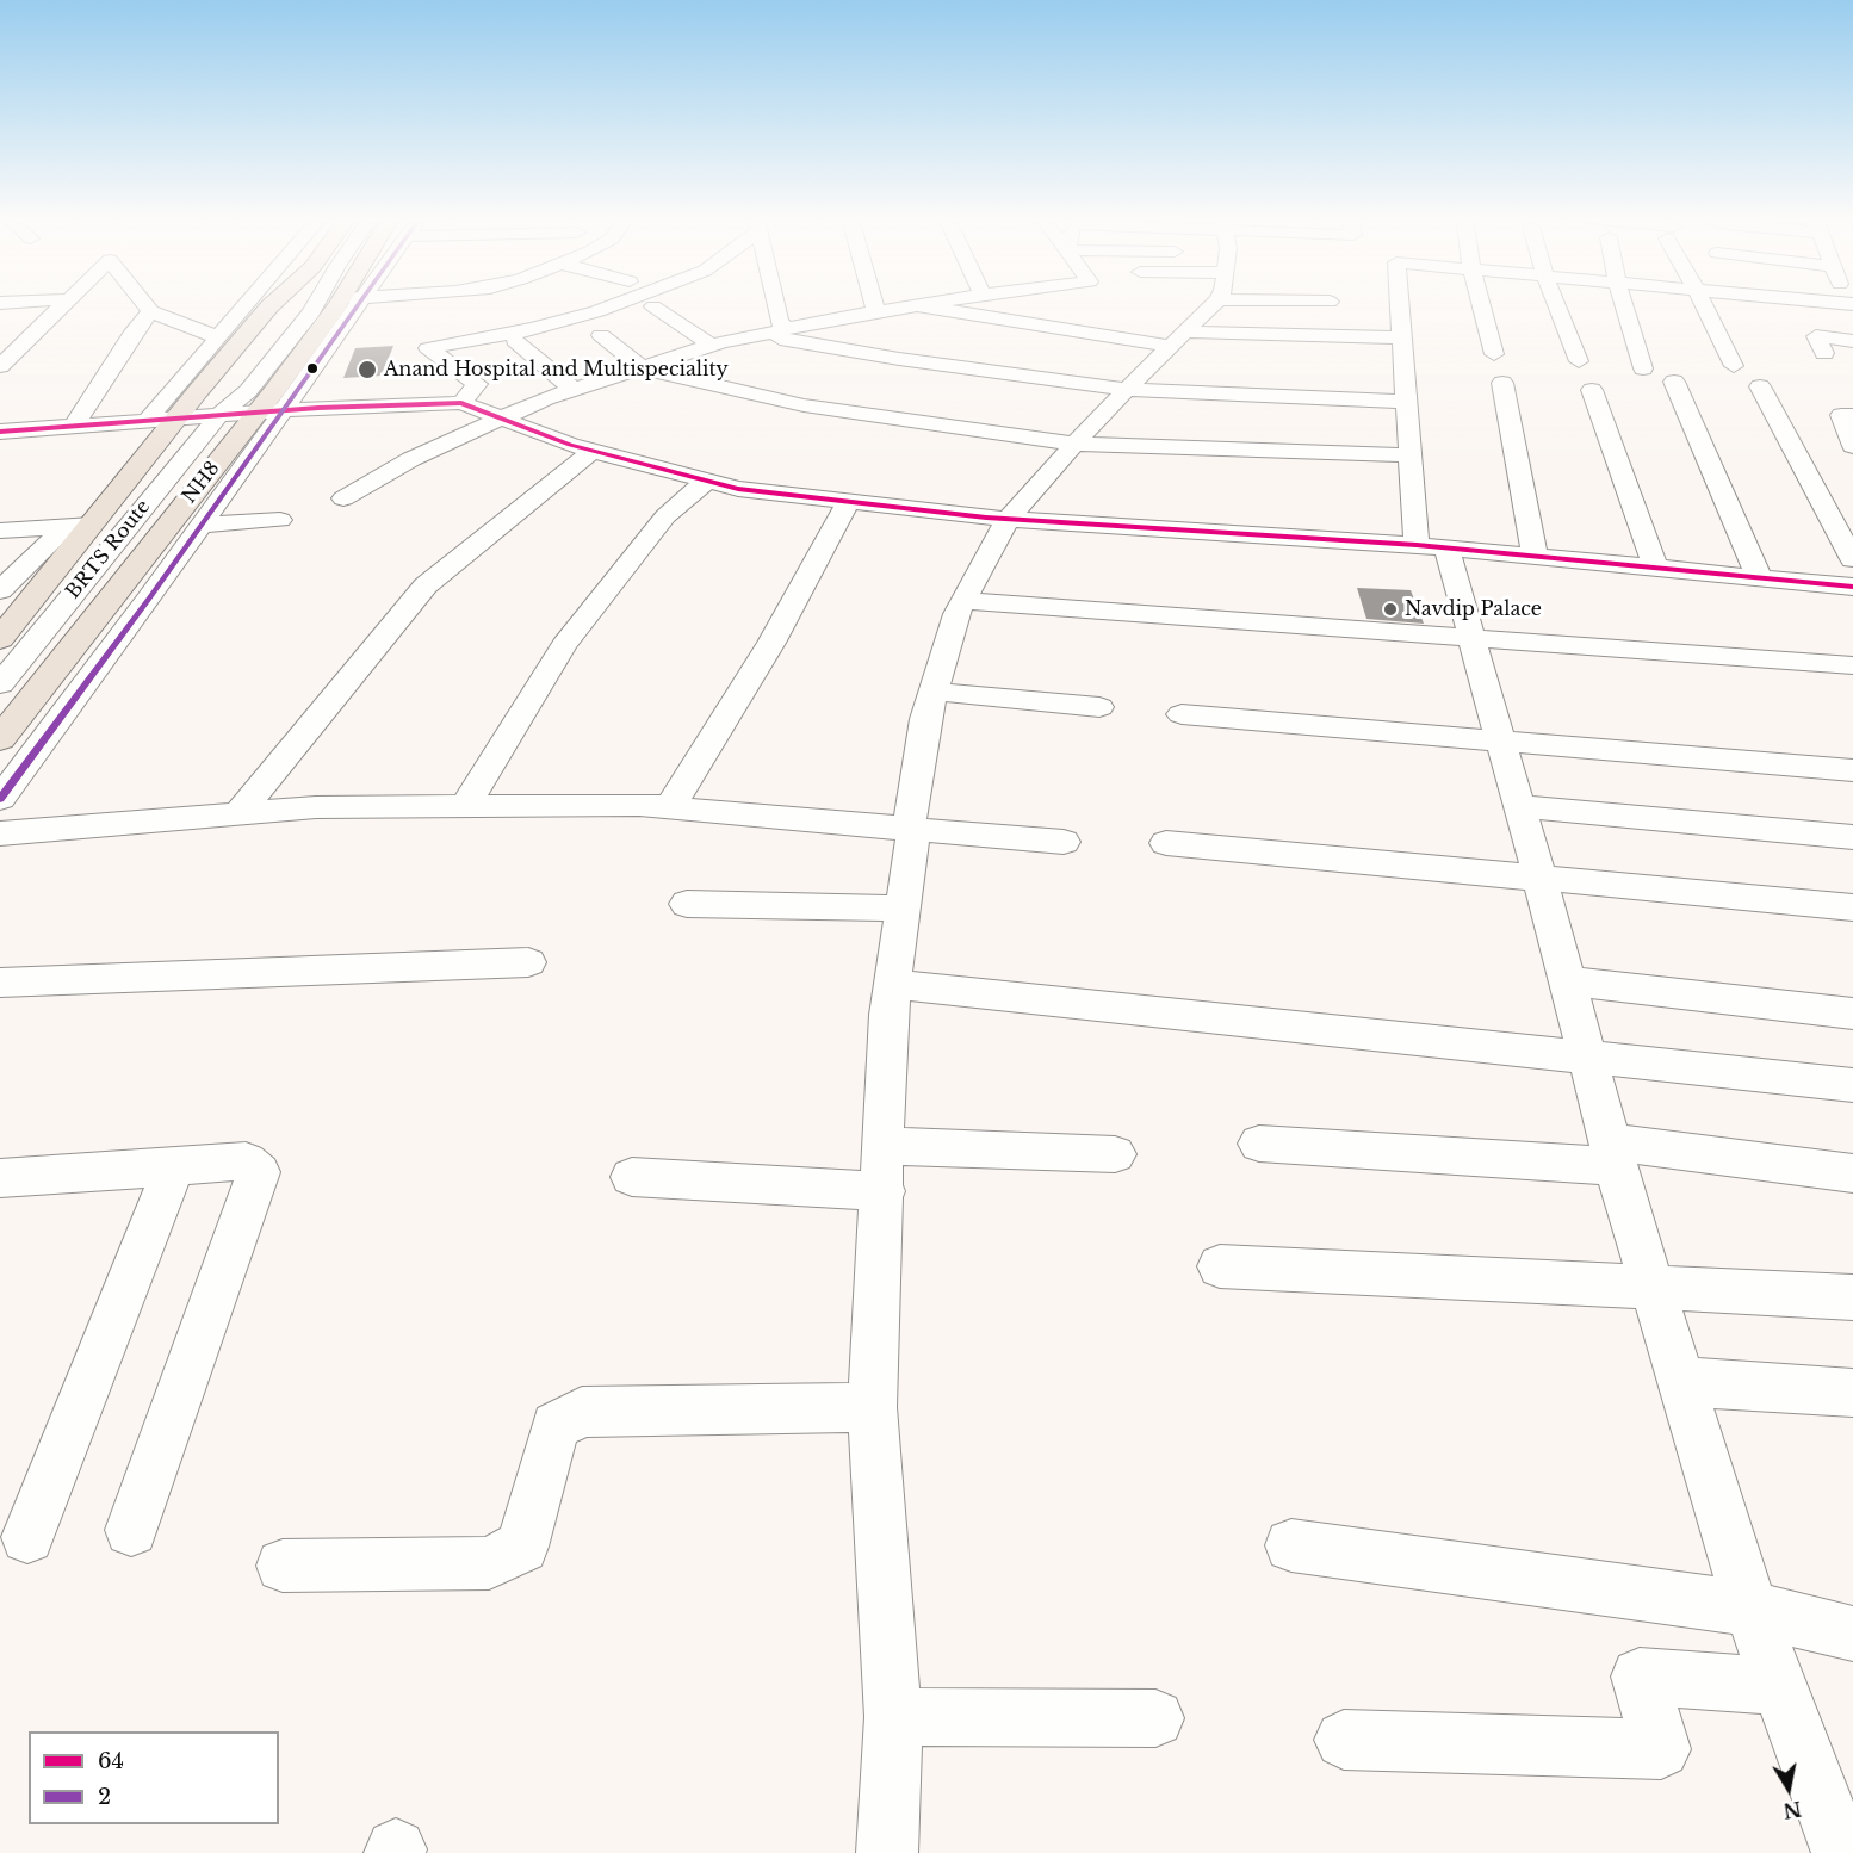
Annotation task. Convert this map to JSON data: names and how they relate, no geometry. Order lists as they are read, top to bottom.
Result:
{
  "streets": {
    "main road": ["NH8"],
    "street": ["BRTS Route"]
  },
  "places": ["Anand Hospital and Multispeciality", "Navdip Palace"],
  "lines": ["transit line 2", "transit line 64"],
  "legend": ["64", "2"],
  "north": "bottom"
}
